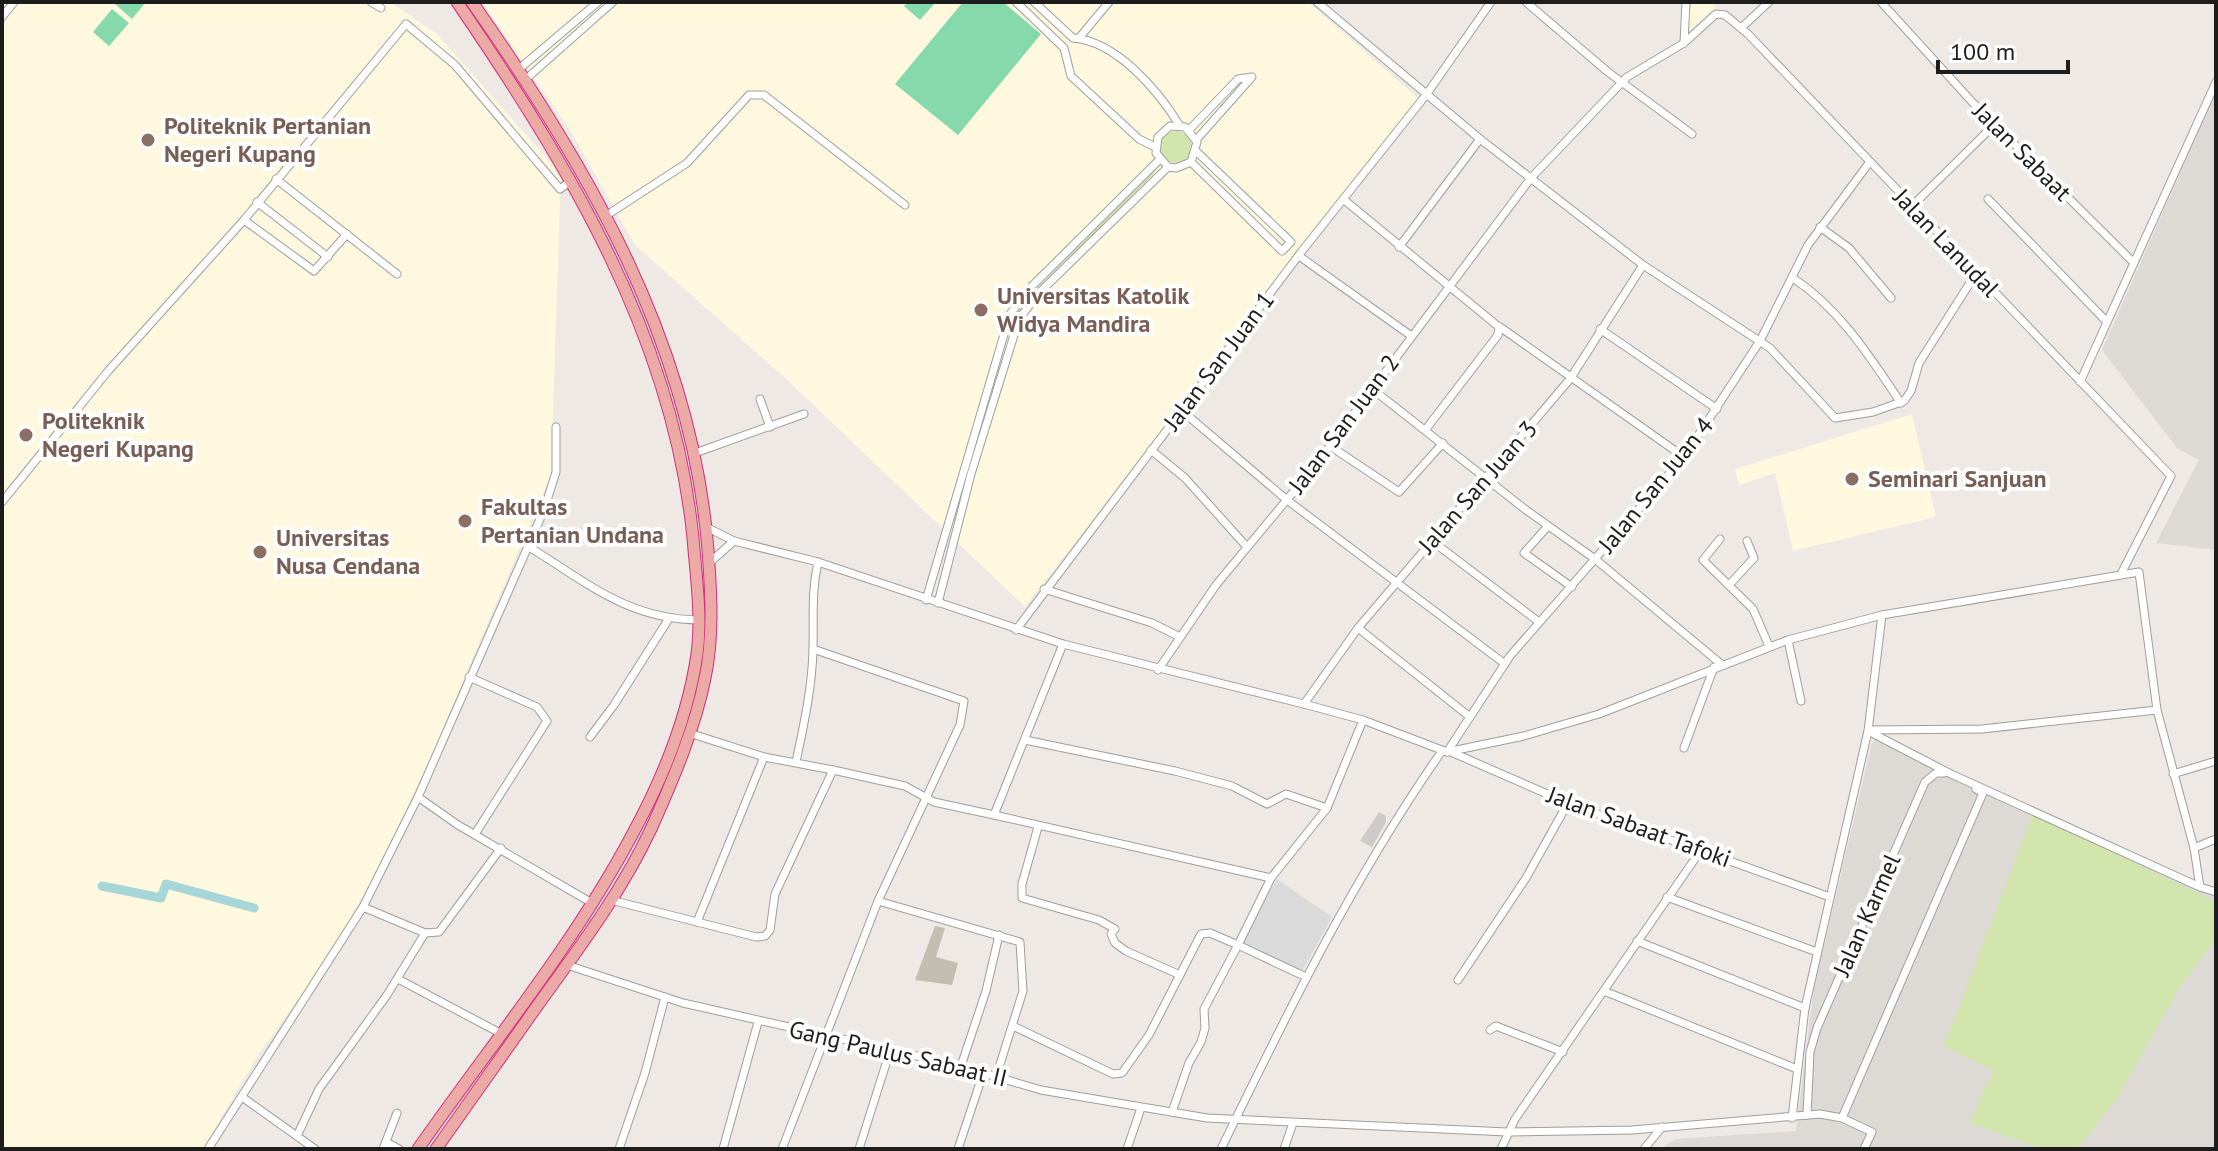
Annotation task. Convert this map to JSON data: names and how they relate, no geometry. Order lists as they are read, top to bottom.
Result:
{
  "streets": {
    "street": [
      "Jalan Sabaat",
      "Jalan Lanudal",
      "Jalan San Juan 1",
      "Jalan San Juan 2",
      "Jalan San Juan 4",
      "Jalan San Juan 3",
      "Jalan Sabaat Tafoki",
      "Jalan Karmel",
      "Gang Paulus Sabaat II"
    ]
  },
  "crossings": [
    ["Jalan Lanudal", "Jalan San Juan 2"],
    ["Jalan Lanudal", "Jalan San Juan 4"],
    ["Jalan San Juan 1", "Jalan Sabaat Tafoki"],
    ["Jalan San Juan 2", "Jalan Sabaat Tafoki"],
    ["Jalan San Juan 4", "Jalan Sabaat Tafoki"],
    ["Jalan San Juan 4", "Gang Paulus Sabaat II"],
    ["Jalan San Juan 3", "Jalan Sabaat Tafoki"],
    ["Jalan Karmel", "Gang Paulus Sabaat II"]
  ],
  "places": [
    "Politeknik Pertanian Negeri Kupang",
    "Universitas Katolik Widya Mandira",
    "Politeknik Negeri Kupang",
    "Seminari Sanjuan",
    "Fakultas Pertanian Undana",
    "Universitas Nusa Cendana"
  ],
  "scale_bar": "100 m"
}
